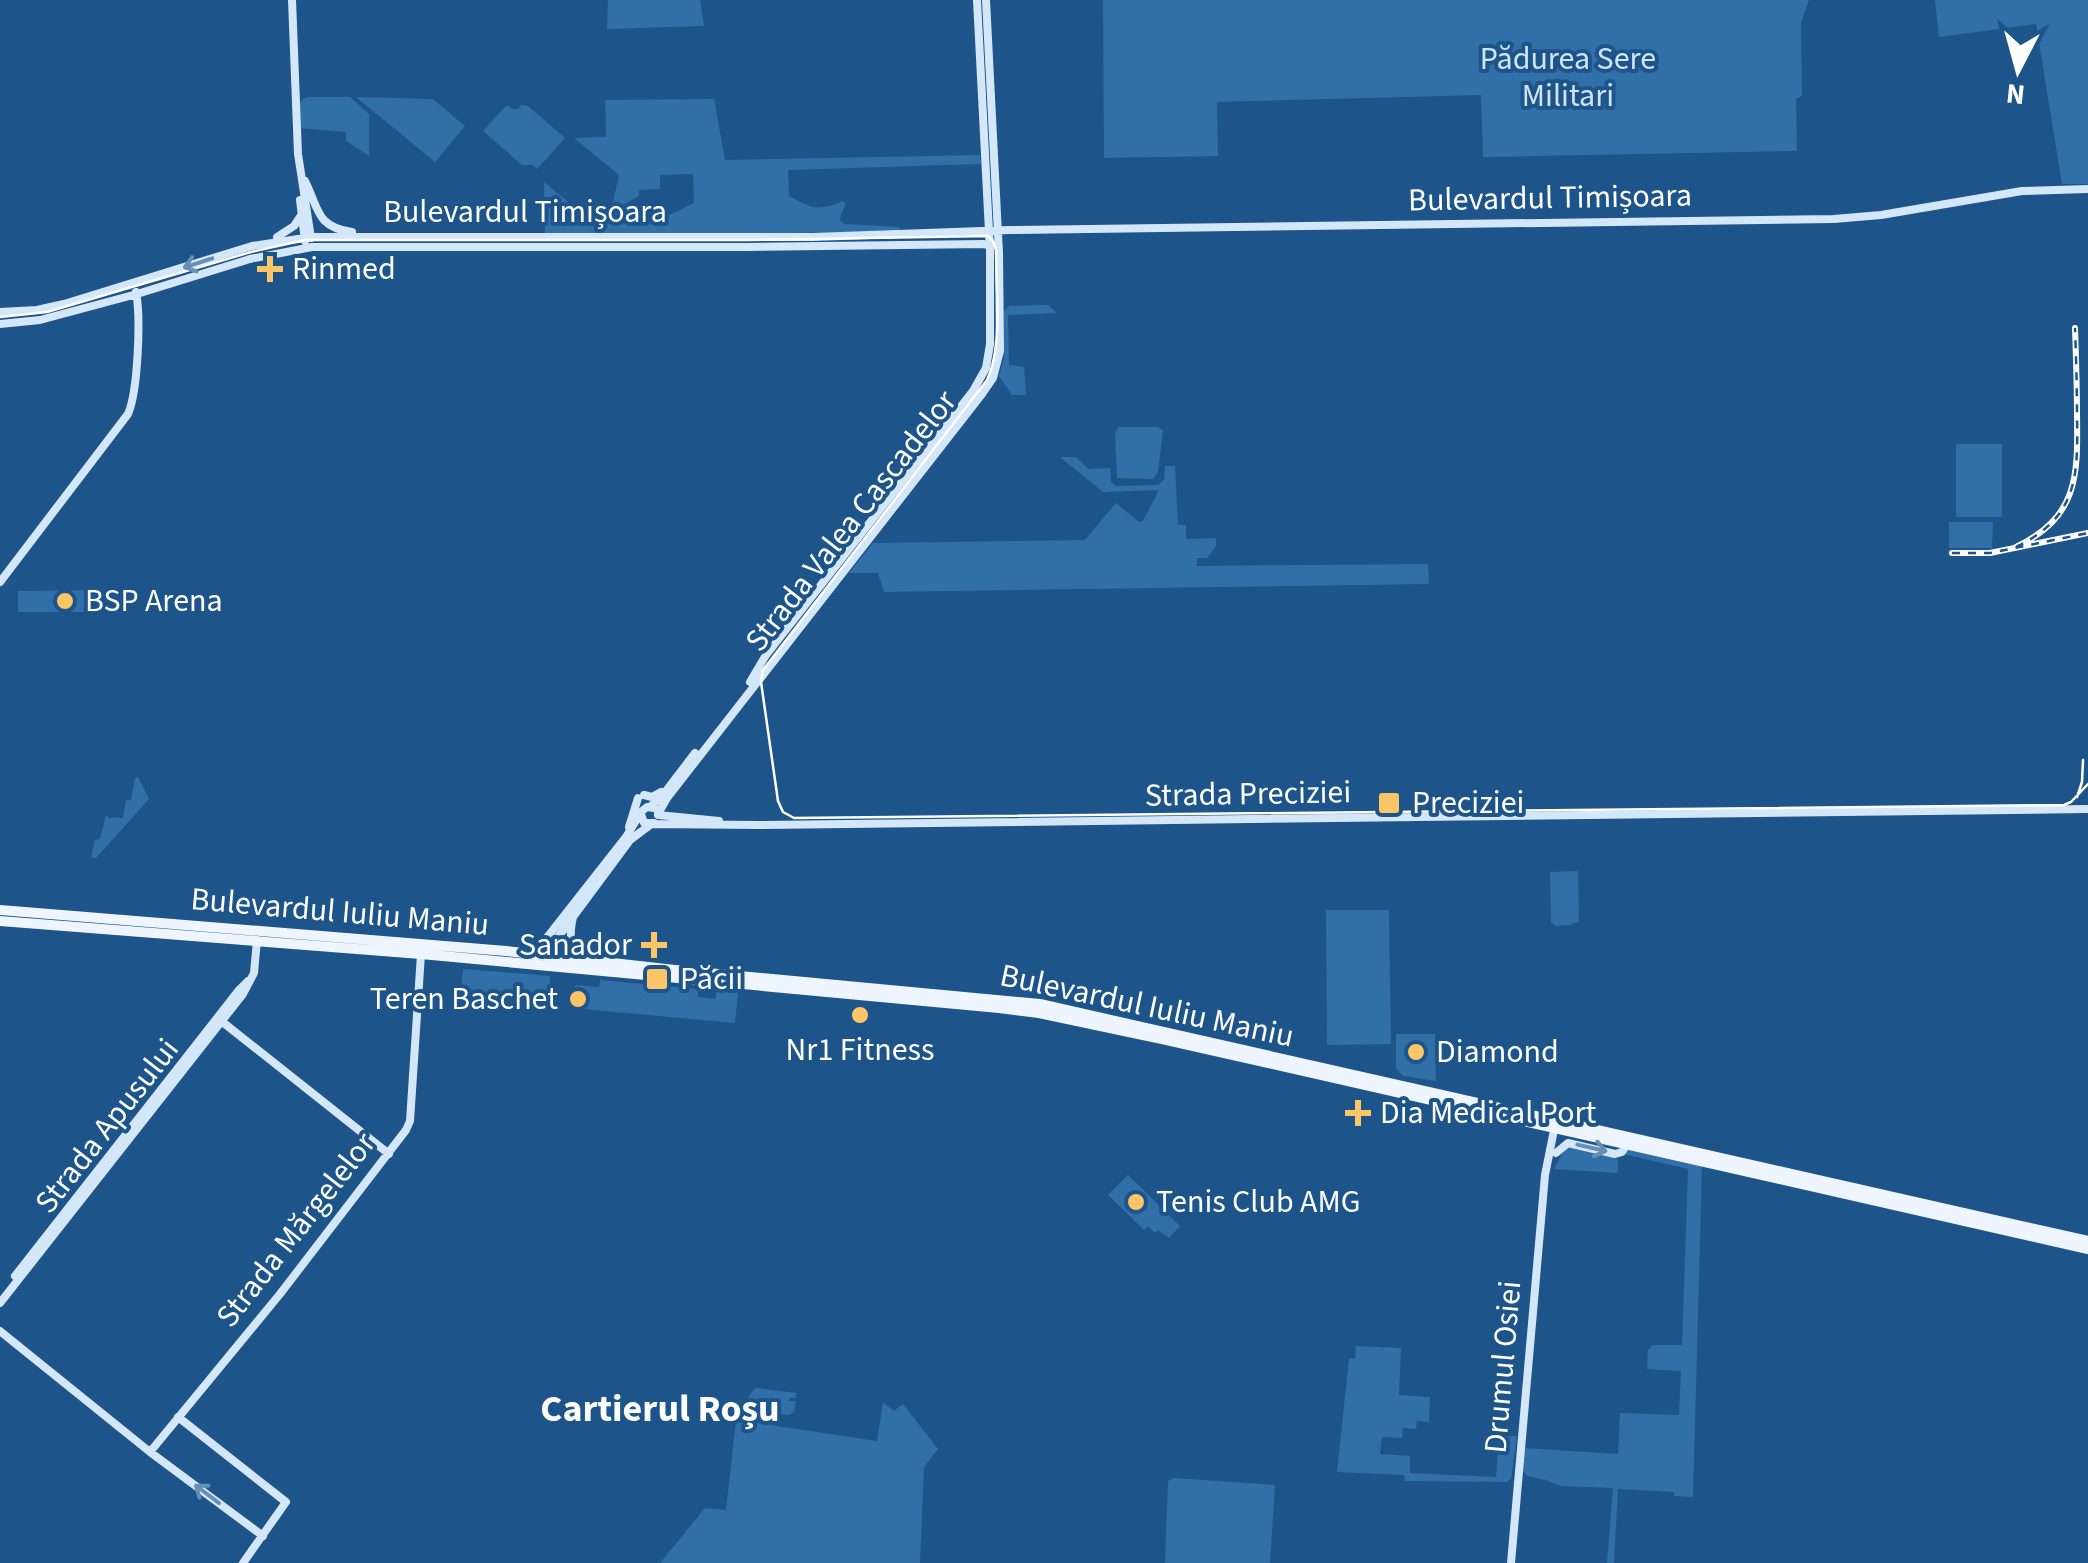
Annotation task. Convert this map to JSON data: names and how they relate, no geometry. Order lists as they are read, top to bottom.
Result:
{
  "streets": {
    "main road": [
      "Bulevardul Timișoara",
      "Strada Valea Cascadelor",
      "Strada Preciziei",
      "Bulevardul Iuliu Maniu",
      "Strada Apusului",
      "Strada Mărgelelor",
      "Drumul Osiei"
    ]
  },
  "crossings": [
    ["Bulevardul Timișoara", "Strada Valea Cascadelor"],
    ["Strada Valea Cascadelor", "Strada Preciziei"],
    ["Bulevardul Iuliu Maniu", "Strada Apusului"],
    ["Bulevardul Iuliu Maniu", "Strada Mărgelelor"],
    ["Bulevardul Iuliu Maniu", "Drumul Osiei"]
  ],
  "districts": ["Cartierul Roșu"],
  "parks": ["Pădurea Sere Militari"],
  "places": {
    "health": ["Rinmed", "Sanador", "Dia Medical Port"],
    "other": [
      "BSP Arena",
      "Teren Baschet",
      "Nr1 Fitness",
      "Diamond",
      "Tenis Club AMG"
    ],
    "transit": ["Preciziei", "Păcii"]
  },
  "north": "bottom"
}
